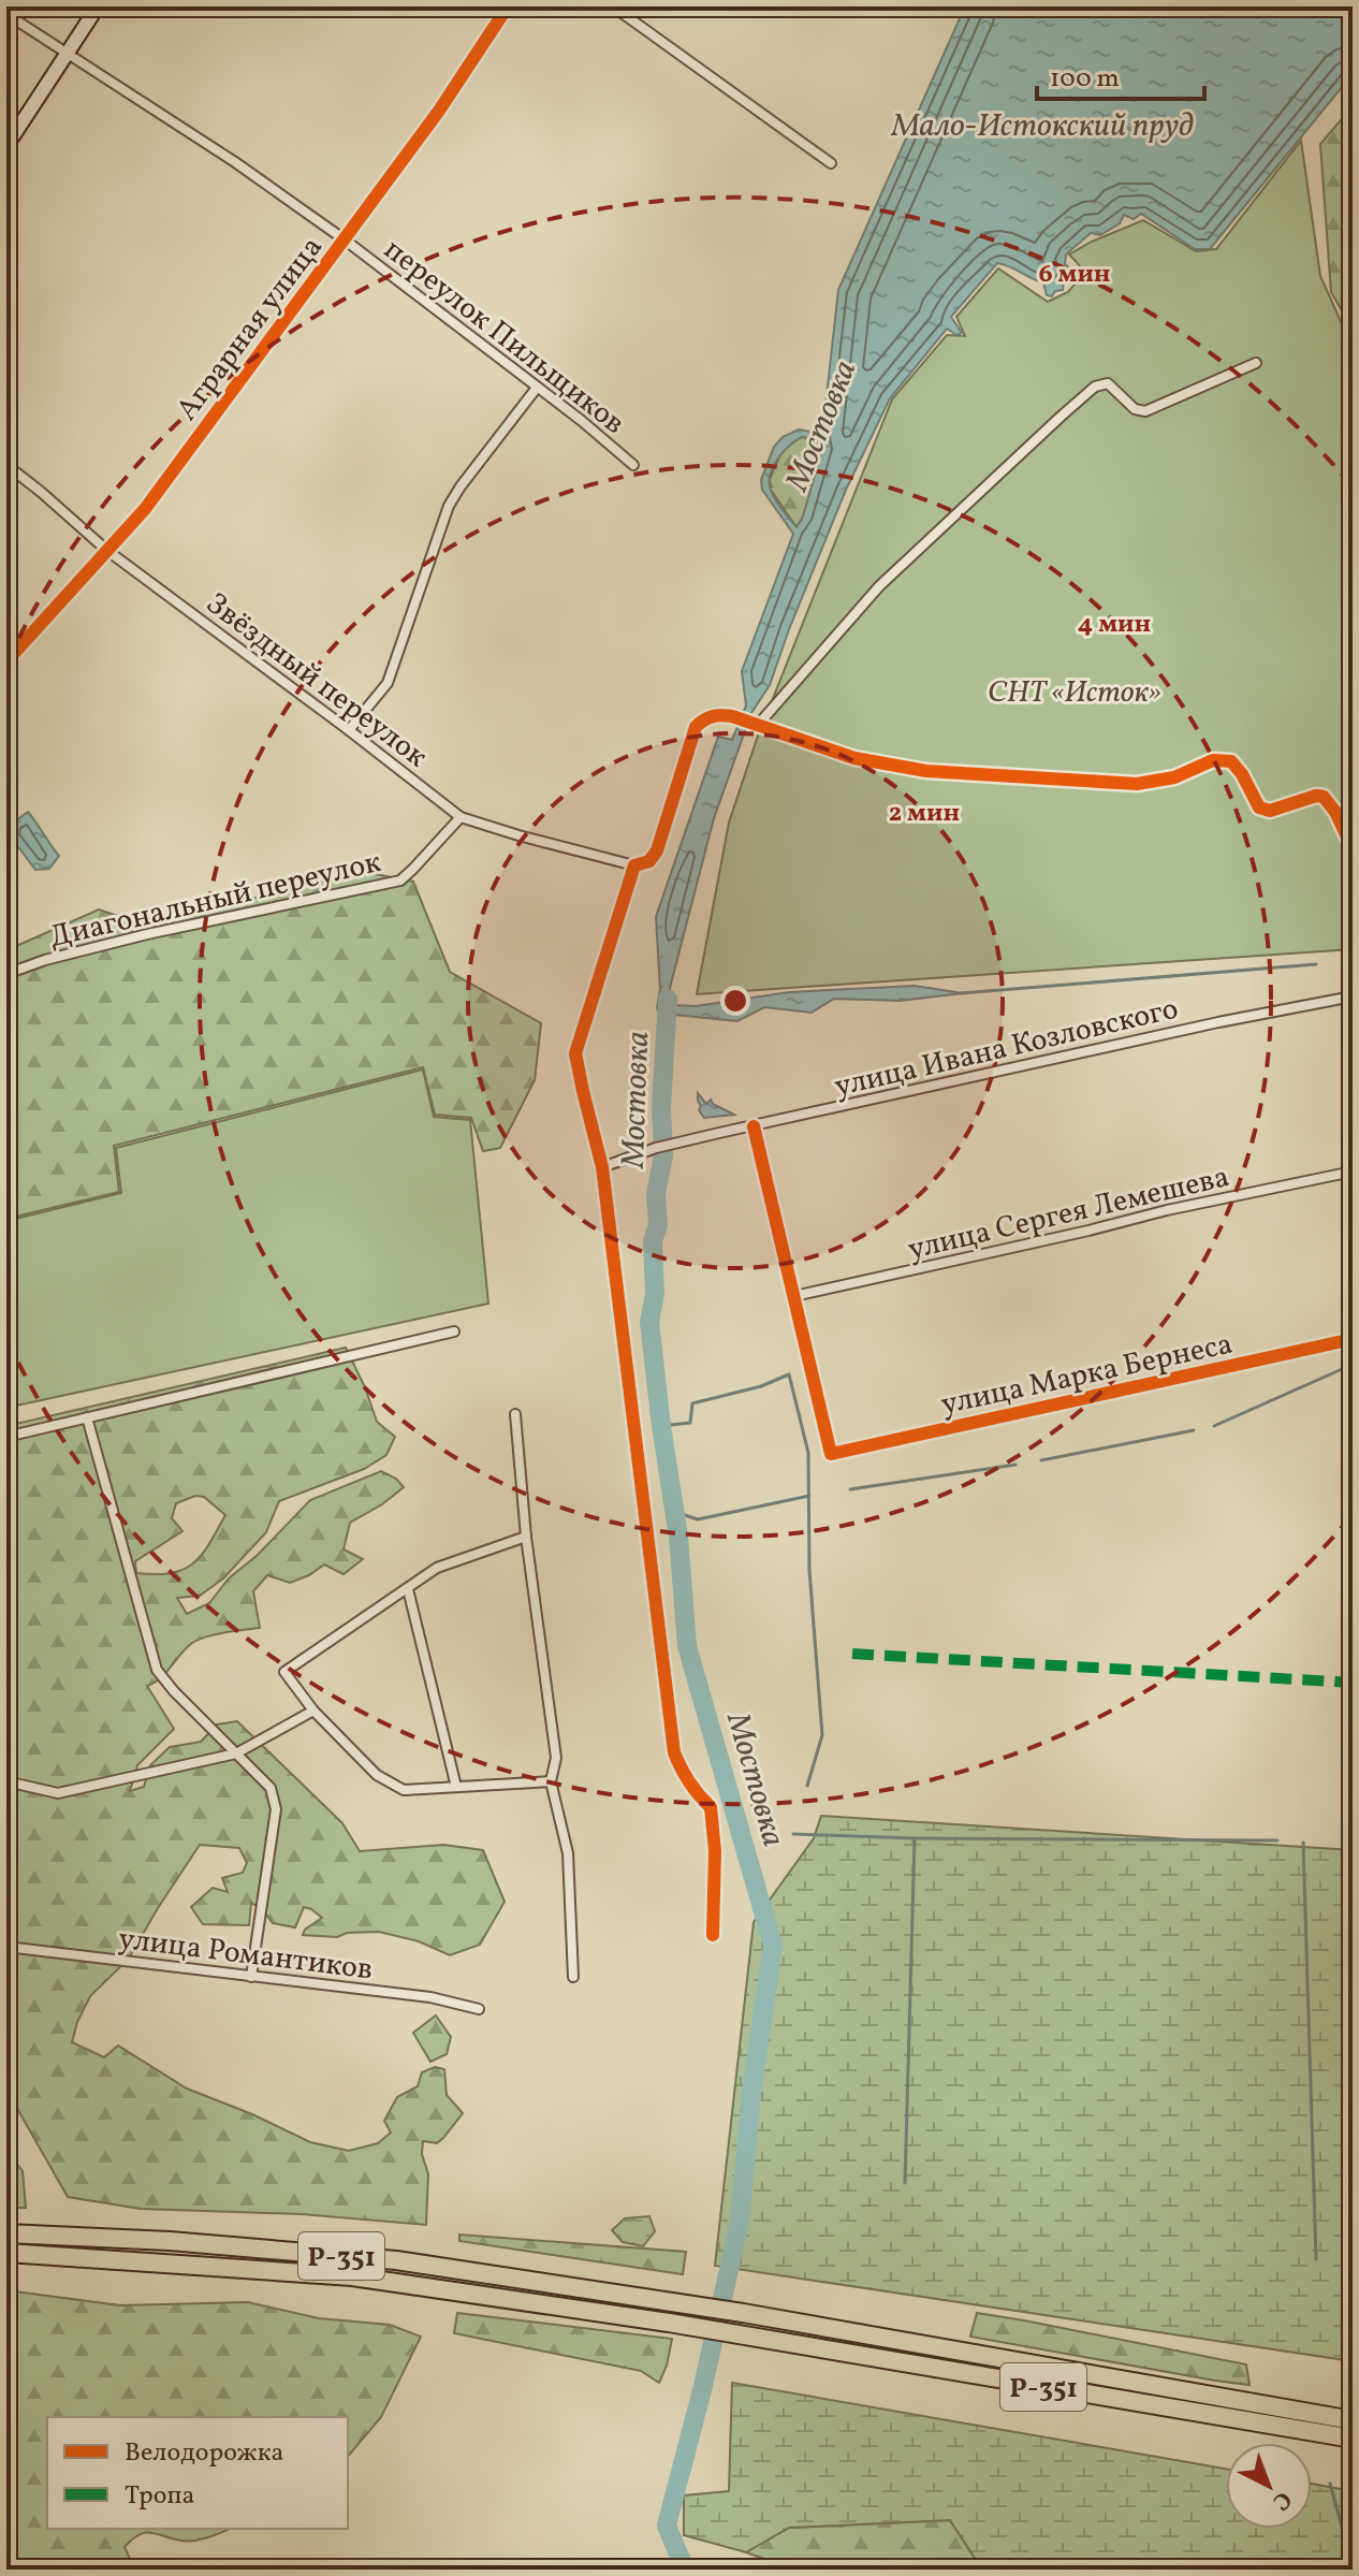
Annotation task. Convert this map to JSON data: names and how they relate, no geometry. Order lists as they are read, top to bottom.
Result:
{
  "streets": {
    "highway": ["Р-351"],
    "street": [
      "Аграрная улица",
      "переулок Пильщиков",
      "Звёздный переулок",
      "Диагональный переулок",
      "улица Ивана Козловского",
      "улица Сергея Лемешева",
      "улица Марка Бернеса",
      "улица Романтиков"
    ]
  },
  "crossings": [
    ["Аграрная улица", "переулок Пильщиков"],
    ["Аграрная улица", "Звёздный переулок"],
    ["Звёздный переулок", "Диагональный переулок"],
    ["улица Сергея Лемешева", "улица Марка Бернеса"]
  ],
  "water": ["Мало-Истокский пруд", "Мостовка"],
  "parks": ["СНТ «Исток»"],
  "legend": ["Велодорожка", "Тропа"],
  "scale_bar": "100 m",
  "north": "bottom right",
  "rings": ["6 мин", "4 мин", "2 мин"]
}
